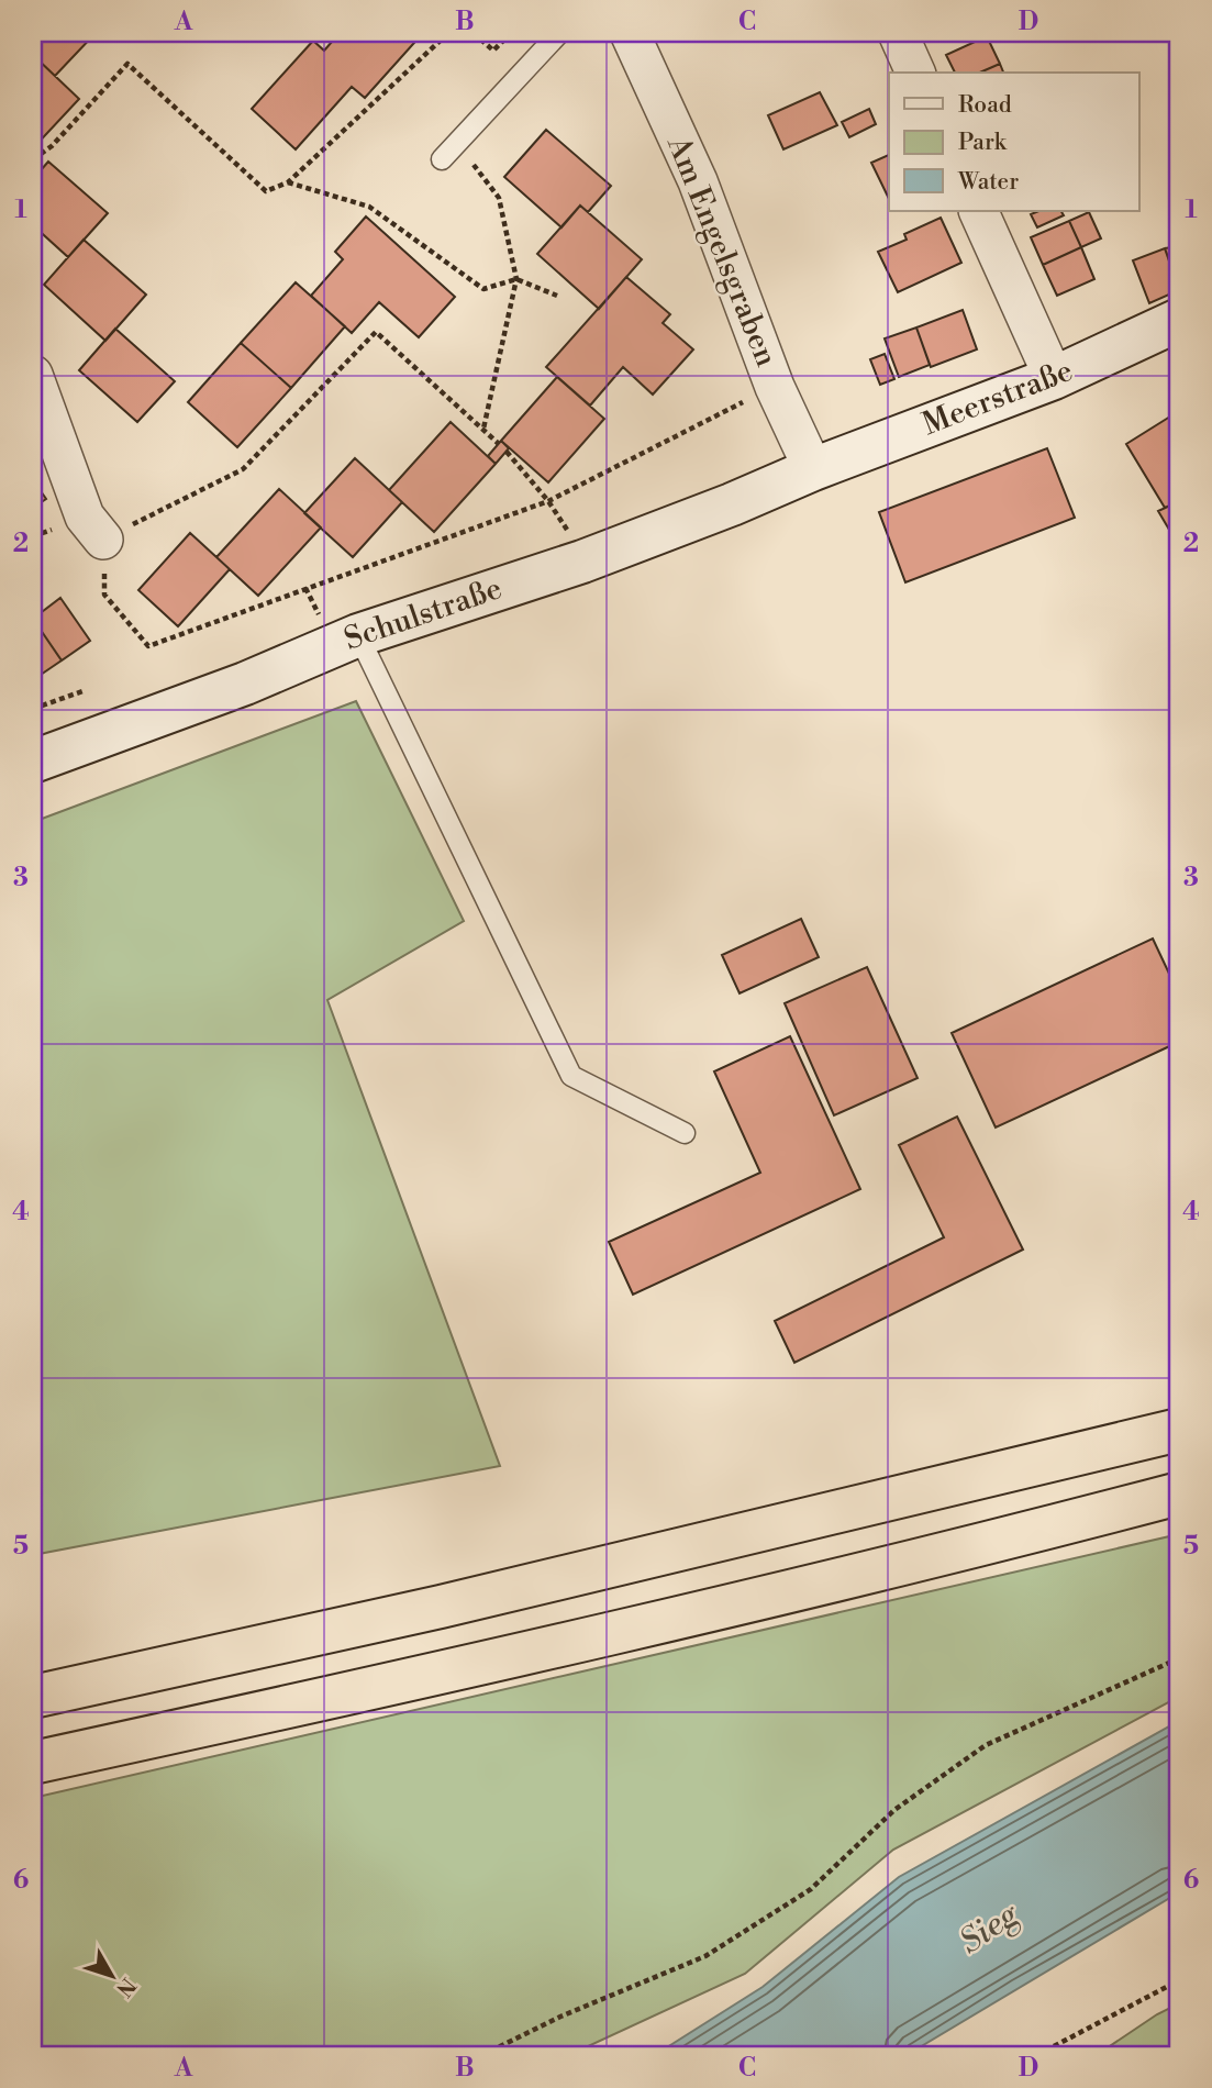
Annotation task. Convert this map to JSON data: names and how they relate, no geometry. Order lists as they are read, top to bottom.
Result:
{
  "streets": {
    "street": ["Am Engelsgraben", "Meerstraße", "Schulstraße"]
  },
  "crossings": [
    ["Am Engelsgraben", "Meerstraße"],
    ["Am Engelsgraben", "Schulstraße"],
    ["Meerstraße", "Schulstraße"]
  ],
  "water": ["Sieg"],
  "legend": ["Road", "Park", "Water"],
  "north": "bottom right",
  "grid": {
    "columns": [
      "A",
      "B",
      "C",
      "D"
    ],
    "rows": [
      "1",
      "2",
      "3",
      "4",
      "5",
      "6"
    ]
  }
}
